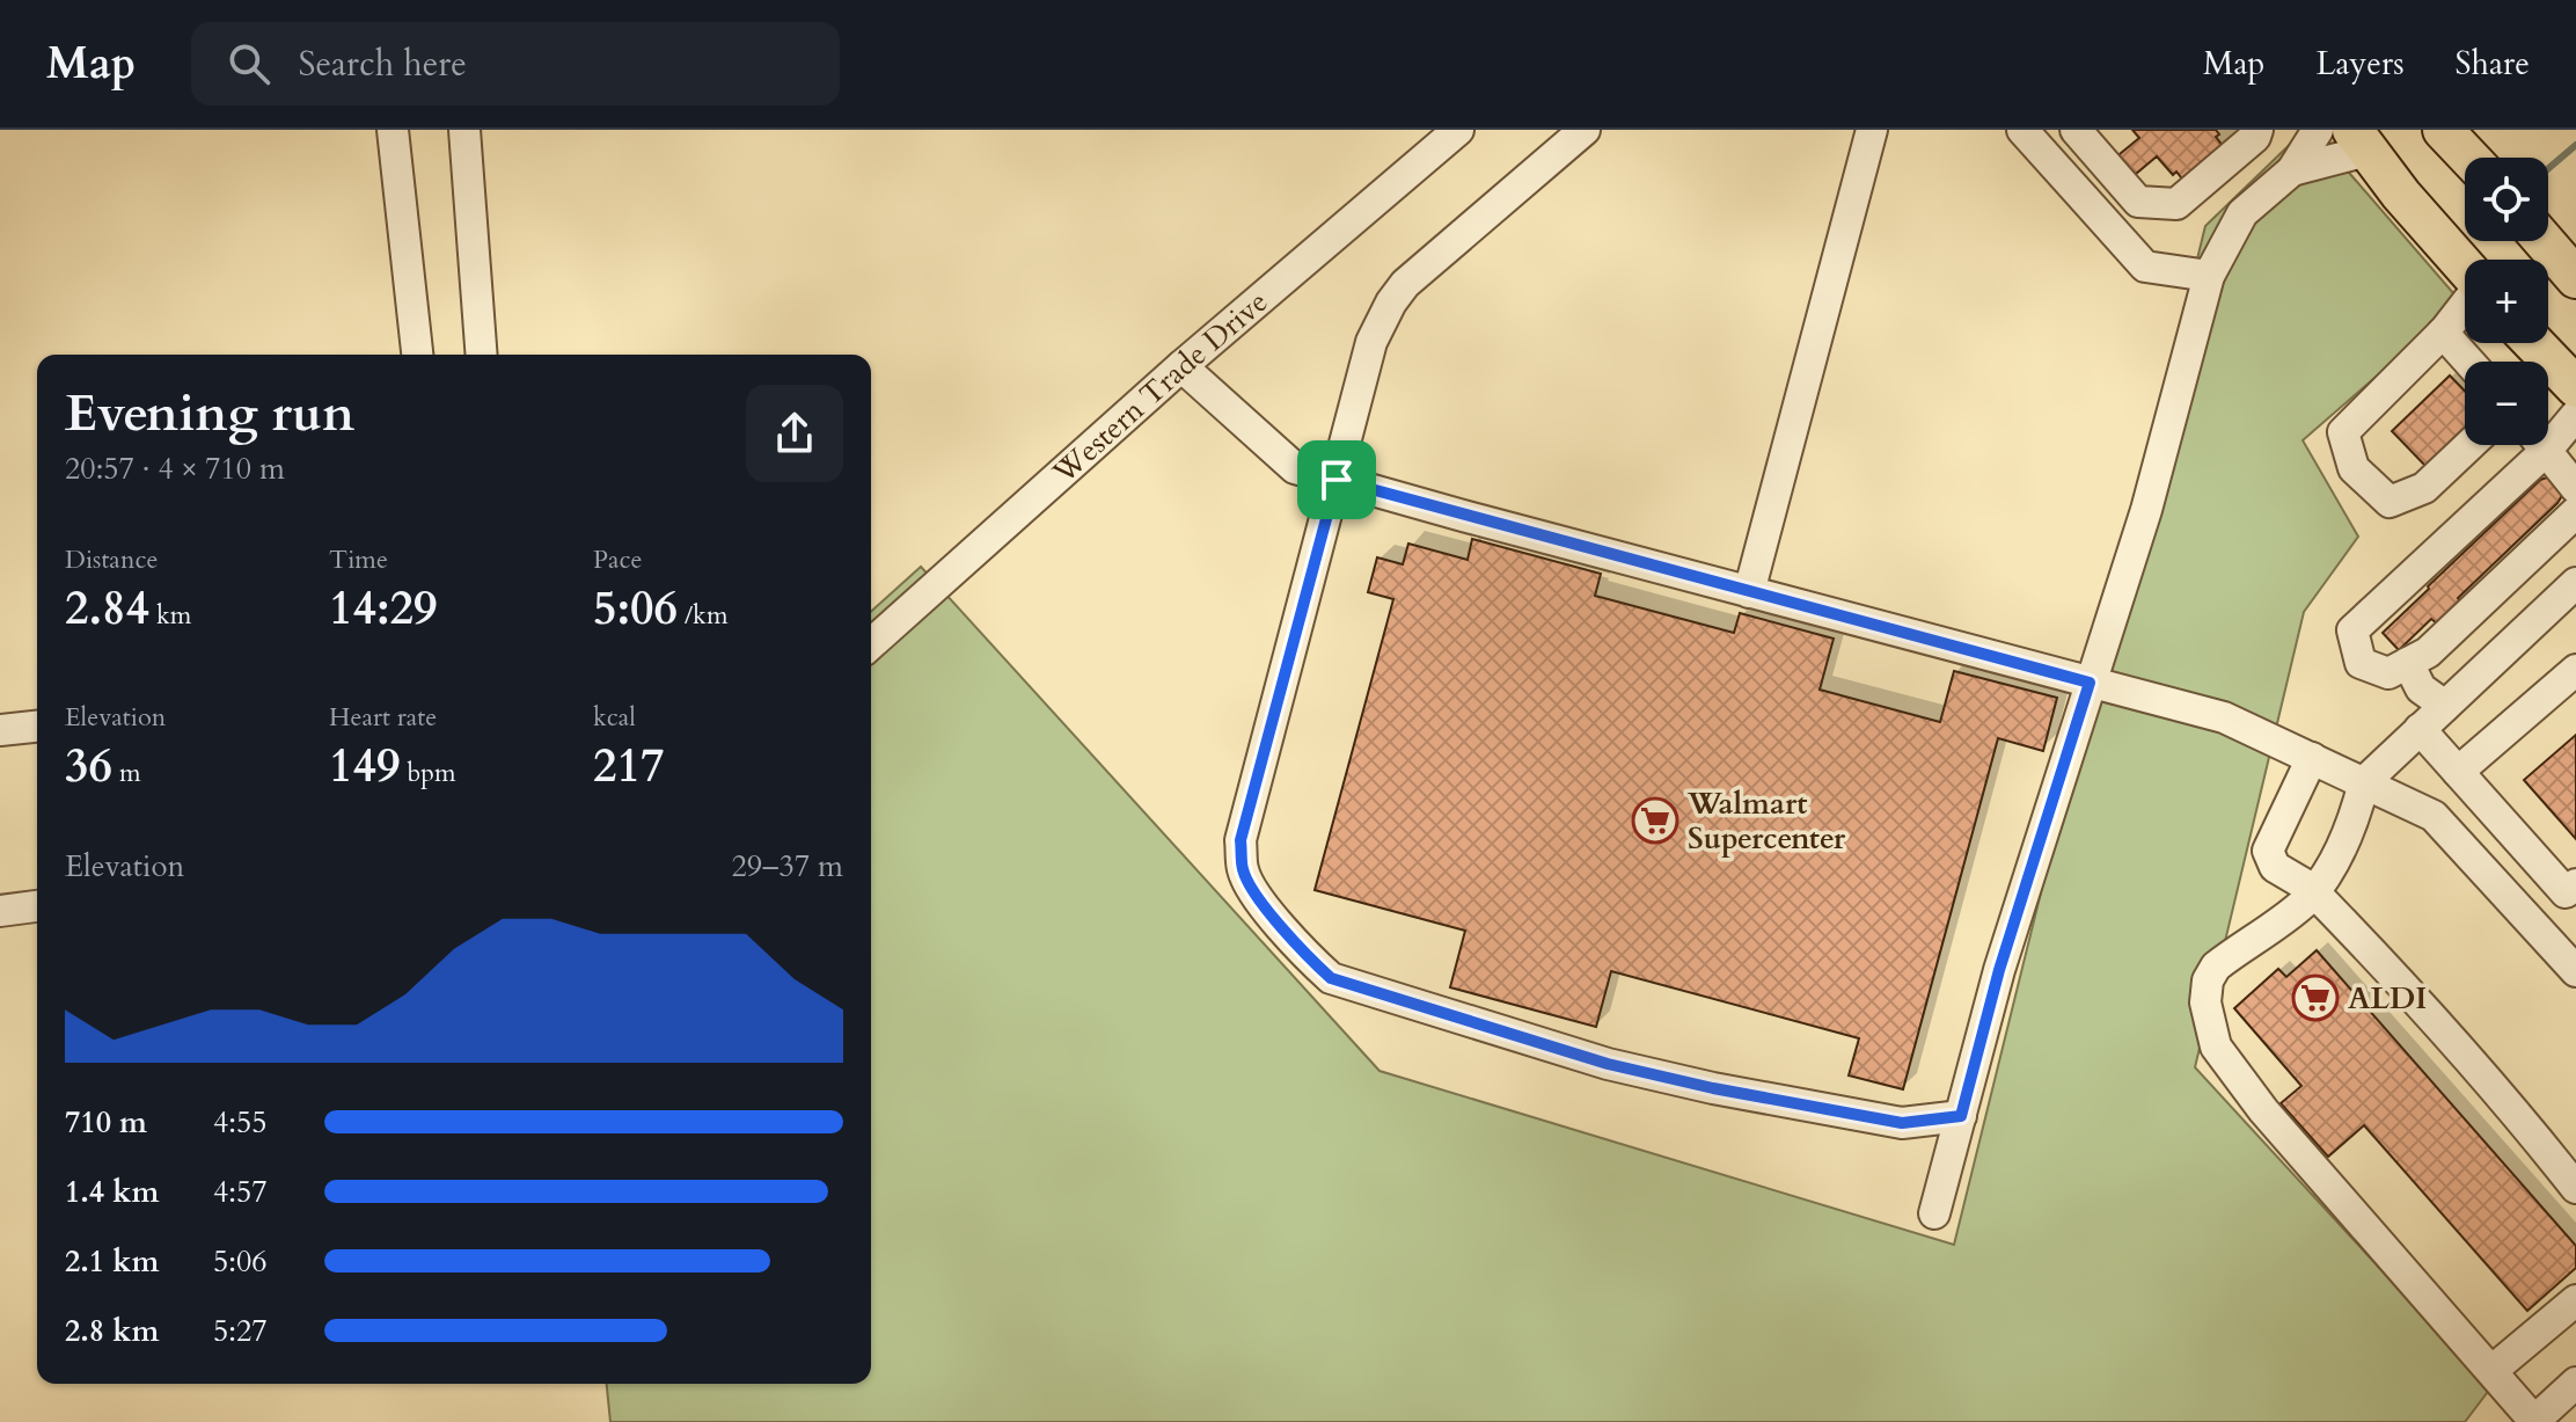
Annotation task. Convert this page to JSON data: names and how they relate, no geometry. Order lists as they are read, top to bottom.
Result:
{
  "streets": {
    "street": ["Western Trade Drive"]
  },
  "places": {
    "supermarket": ["Walmart Supercenter", "ALDI"]
  },
  "page": {
    "header": "Map",
    "search": "Search here",
    "nav": ["Map", "Layers", "Share"],
    "map_buttons": ["+", "−"],
    "heading": ["Evening run", "20:57 · 4 × 710 m"],
    "stats": [
      ["Distance", "2.84 km"],
      ["Time", "14:29"],
      ["Pace", "5:06 /km"],
      ["Elevation", "36 m"],
      ["Heart rate", "149 bpm"],
      ["kcal", "217"]
    ],
    "chart": ["Elevation", "29–37 m"],
    "list": [
      {
        "name": "710 m",
        "note": "4:55"
      },
      {
        "name": "1.4 km",
        "note": "4:57"
      },
      {
        "name": "2.1 km",
        "note": "5:06"
      },
      {
        "name": "2.8 km",
        "note": "5:27"
      }
    ]
  }
}
